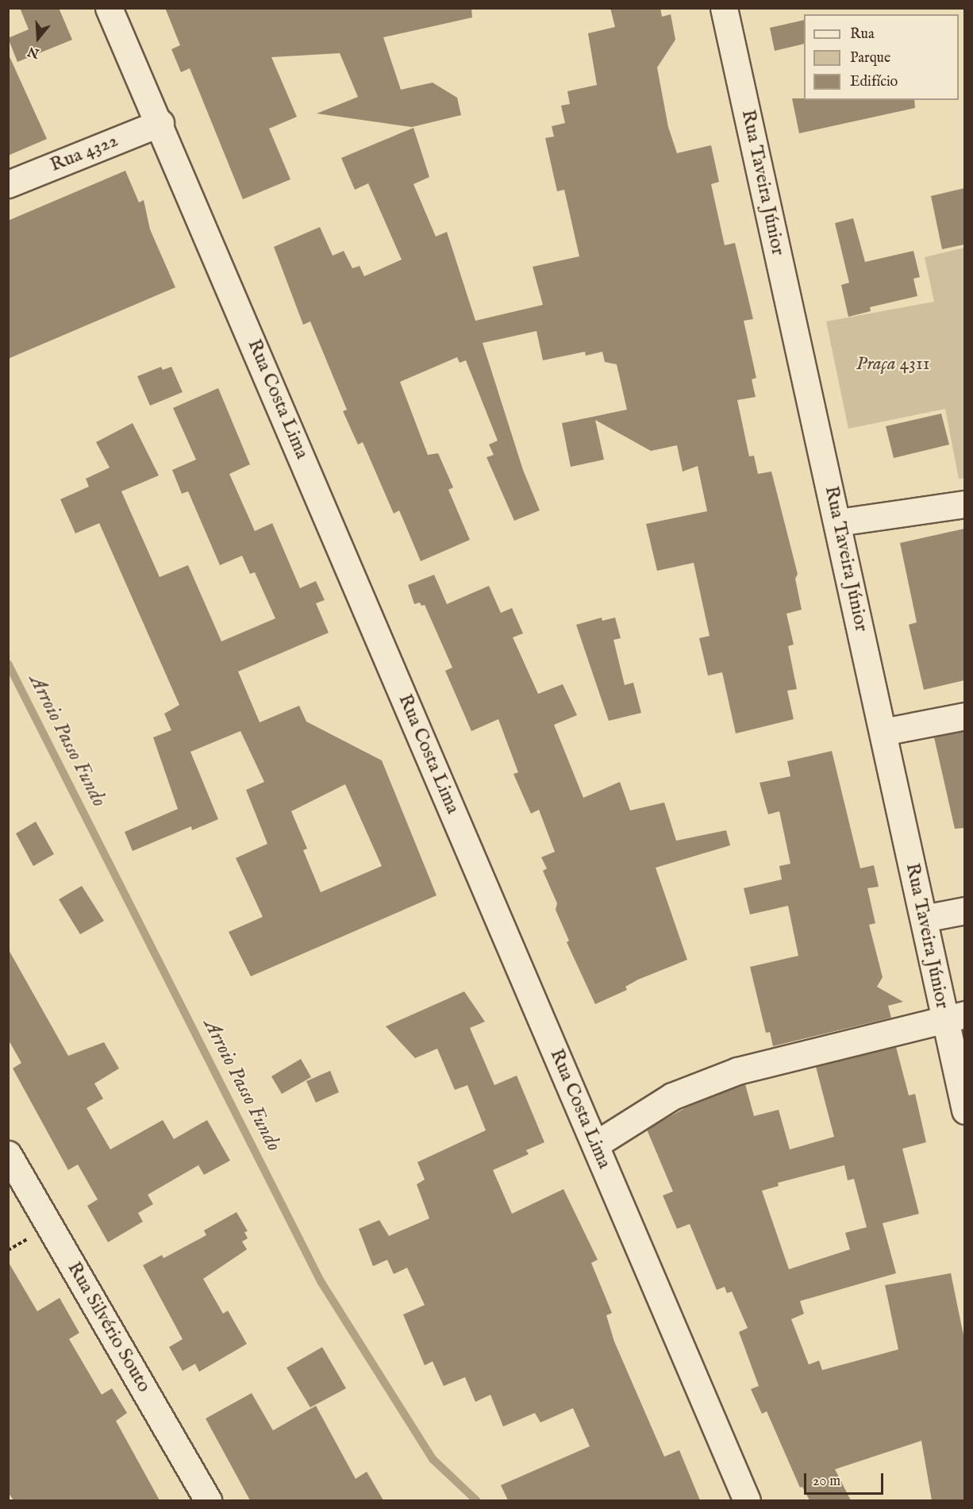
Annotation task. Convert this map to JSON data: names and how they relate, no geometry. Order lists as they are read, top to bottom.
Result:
{
  "streets": {
    "street": [
      "Rua 4322",
      "Rua Taveira Júnior",
      "Rua Costa Lima",
      "Rua Silvério Souto"
    ]
  },
  "crossings": [
    ["Rua 4322", "Rua Costa Lima"]
  ],
  "water": ["Arroio Passo Fundo"],
  "parks": ["Praça 4311"],
  "legend": ["Rua", "Parque", "Edifício"],
  "scale_bar": "20 m",
  "north": "bottom"
}
